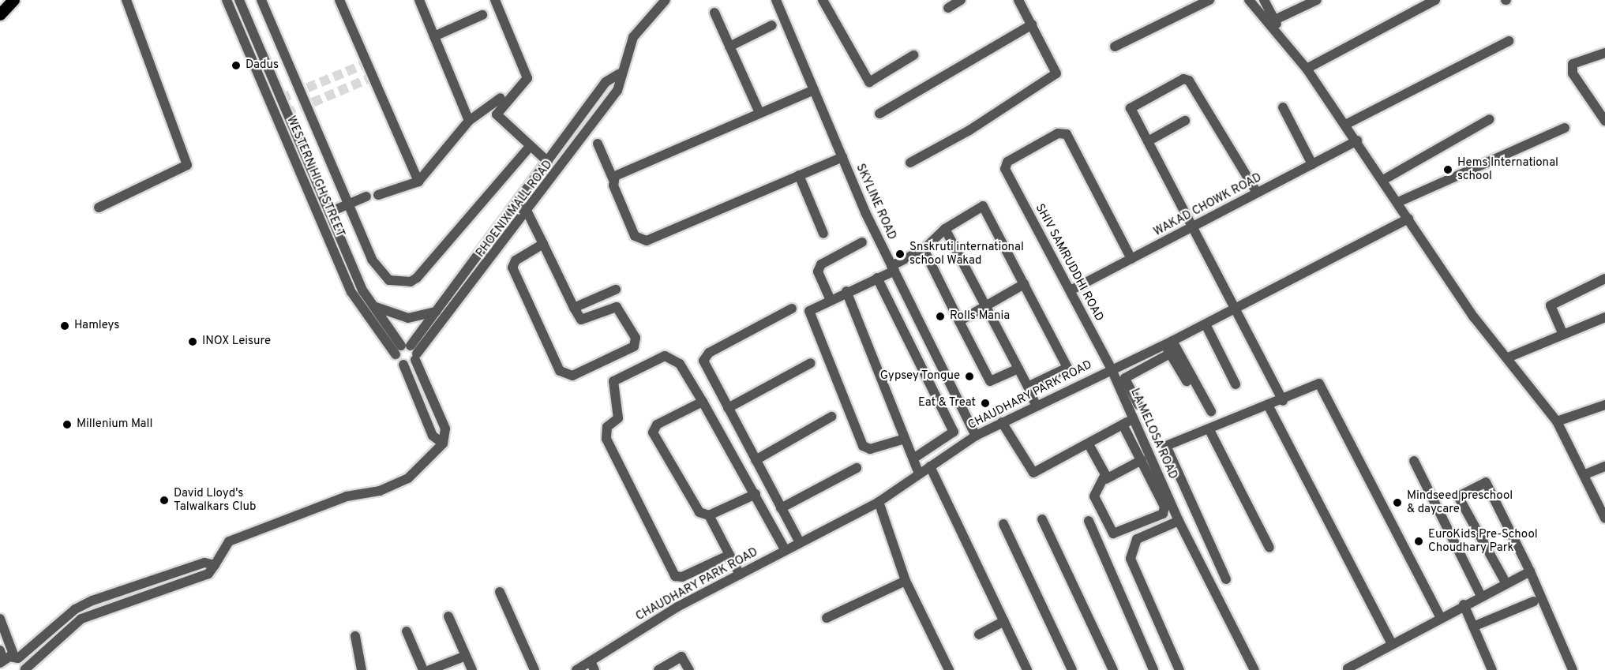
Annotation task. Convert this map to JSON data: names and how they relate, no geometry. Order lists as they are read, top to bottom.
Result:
{
  "streets": {
    "street": [
      "WESTERN HIGH STREET",
      "SKYLINE ROAD",
      "WAKAD CHOWK ROAD",
      "PHOENIX MALL ROAD",
      "SHIV SAMRUDDHI ROAD",
      "CHAUDHARY PARK ROAD",
      "LA MELOSA ROAD"
    ]
  },
  "crossings": [
    ["WESTERN HIGH STREET", "PHOENIX MALL ROAD"],
    ["SKYLINE ROAD", "CHAUDHARY PARK ROAD"],
    ["WAKAD CHOWK ROAD", "SHIV SAMRUDDHI ROAD"],
    ["SHIV SAMRUDDHI ROAD", "CHAUDHARY PARK ROAD"],
    ["SHIV SAMRUDDHI ROAD", "LA MELOSA ROAD"],
    ["CHAUDHARY PARK ROAD", "LA MELOSA ROAD"]
  ],
  "places": [
    "Dadus",
    "Hems International school",
    "Snskruti international school Wakad",
    "Rolls Mania",
    "Hamleys",
    "INOX Leisure",
    "Gypsey Tongue",
    "Eat & Treat",
    "Millenium Mall",
    "David Lloyd's Talwalkars Club",
    "Mindseed preschool & daycare",
    "EuroKids Pre-School Choudhary Park"
  ]
}
